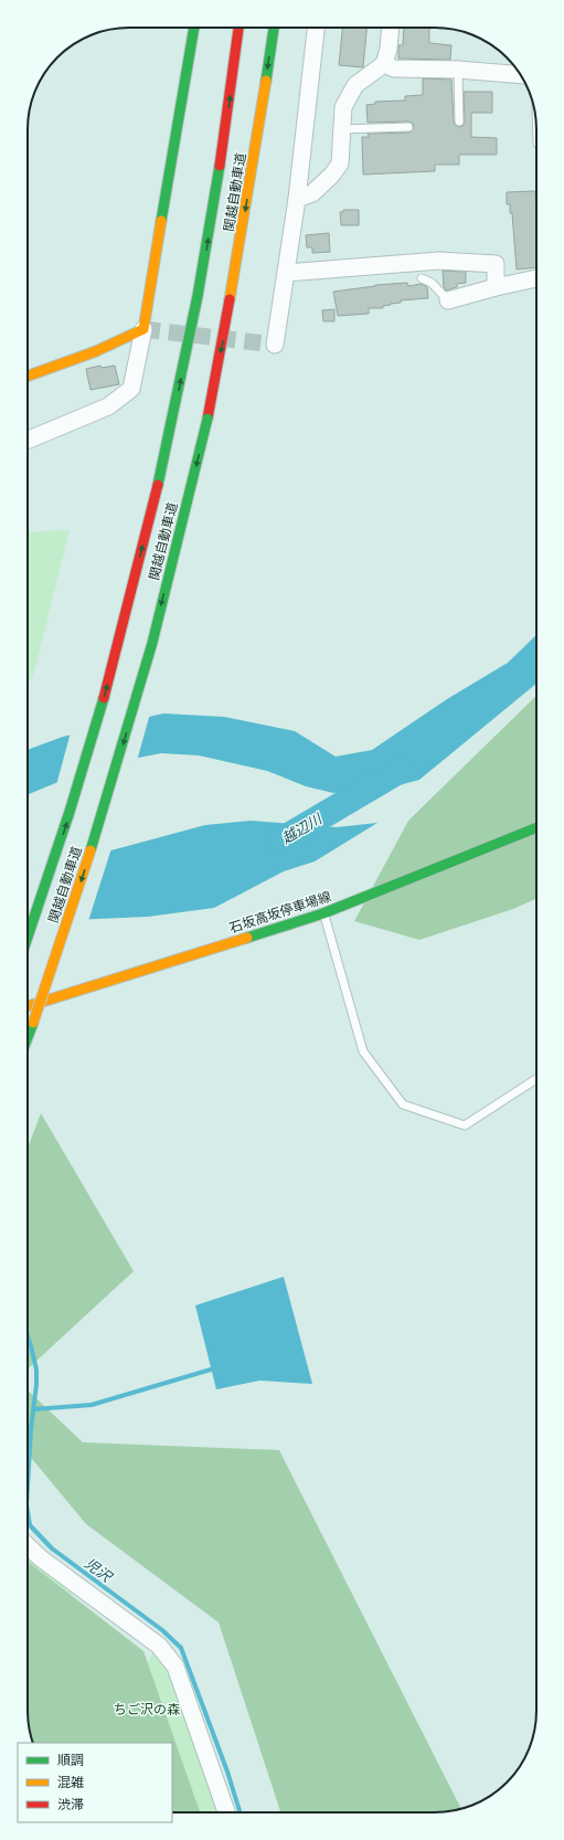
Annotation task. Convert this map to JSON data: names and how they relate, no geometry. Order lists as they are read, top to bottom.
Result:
{
  "streets": {
    "main road": ["関越自動車道", "石坂高坂停車場線"]
  },
  "water": ["越辺川", "児沢"],
  "parks": ["ちご沢の森"],
  "legend": ["順調", "混雑", "渋滞"]
}
